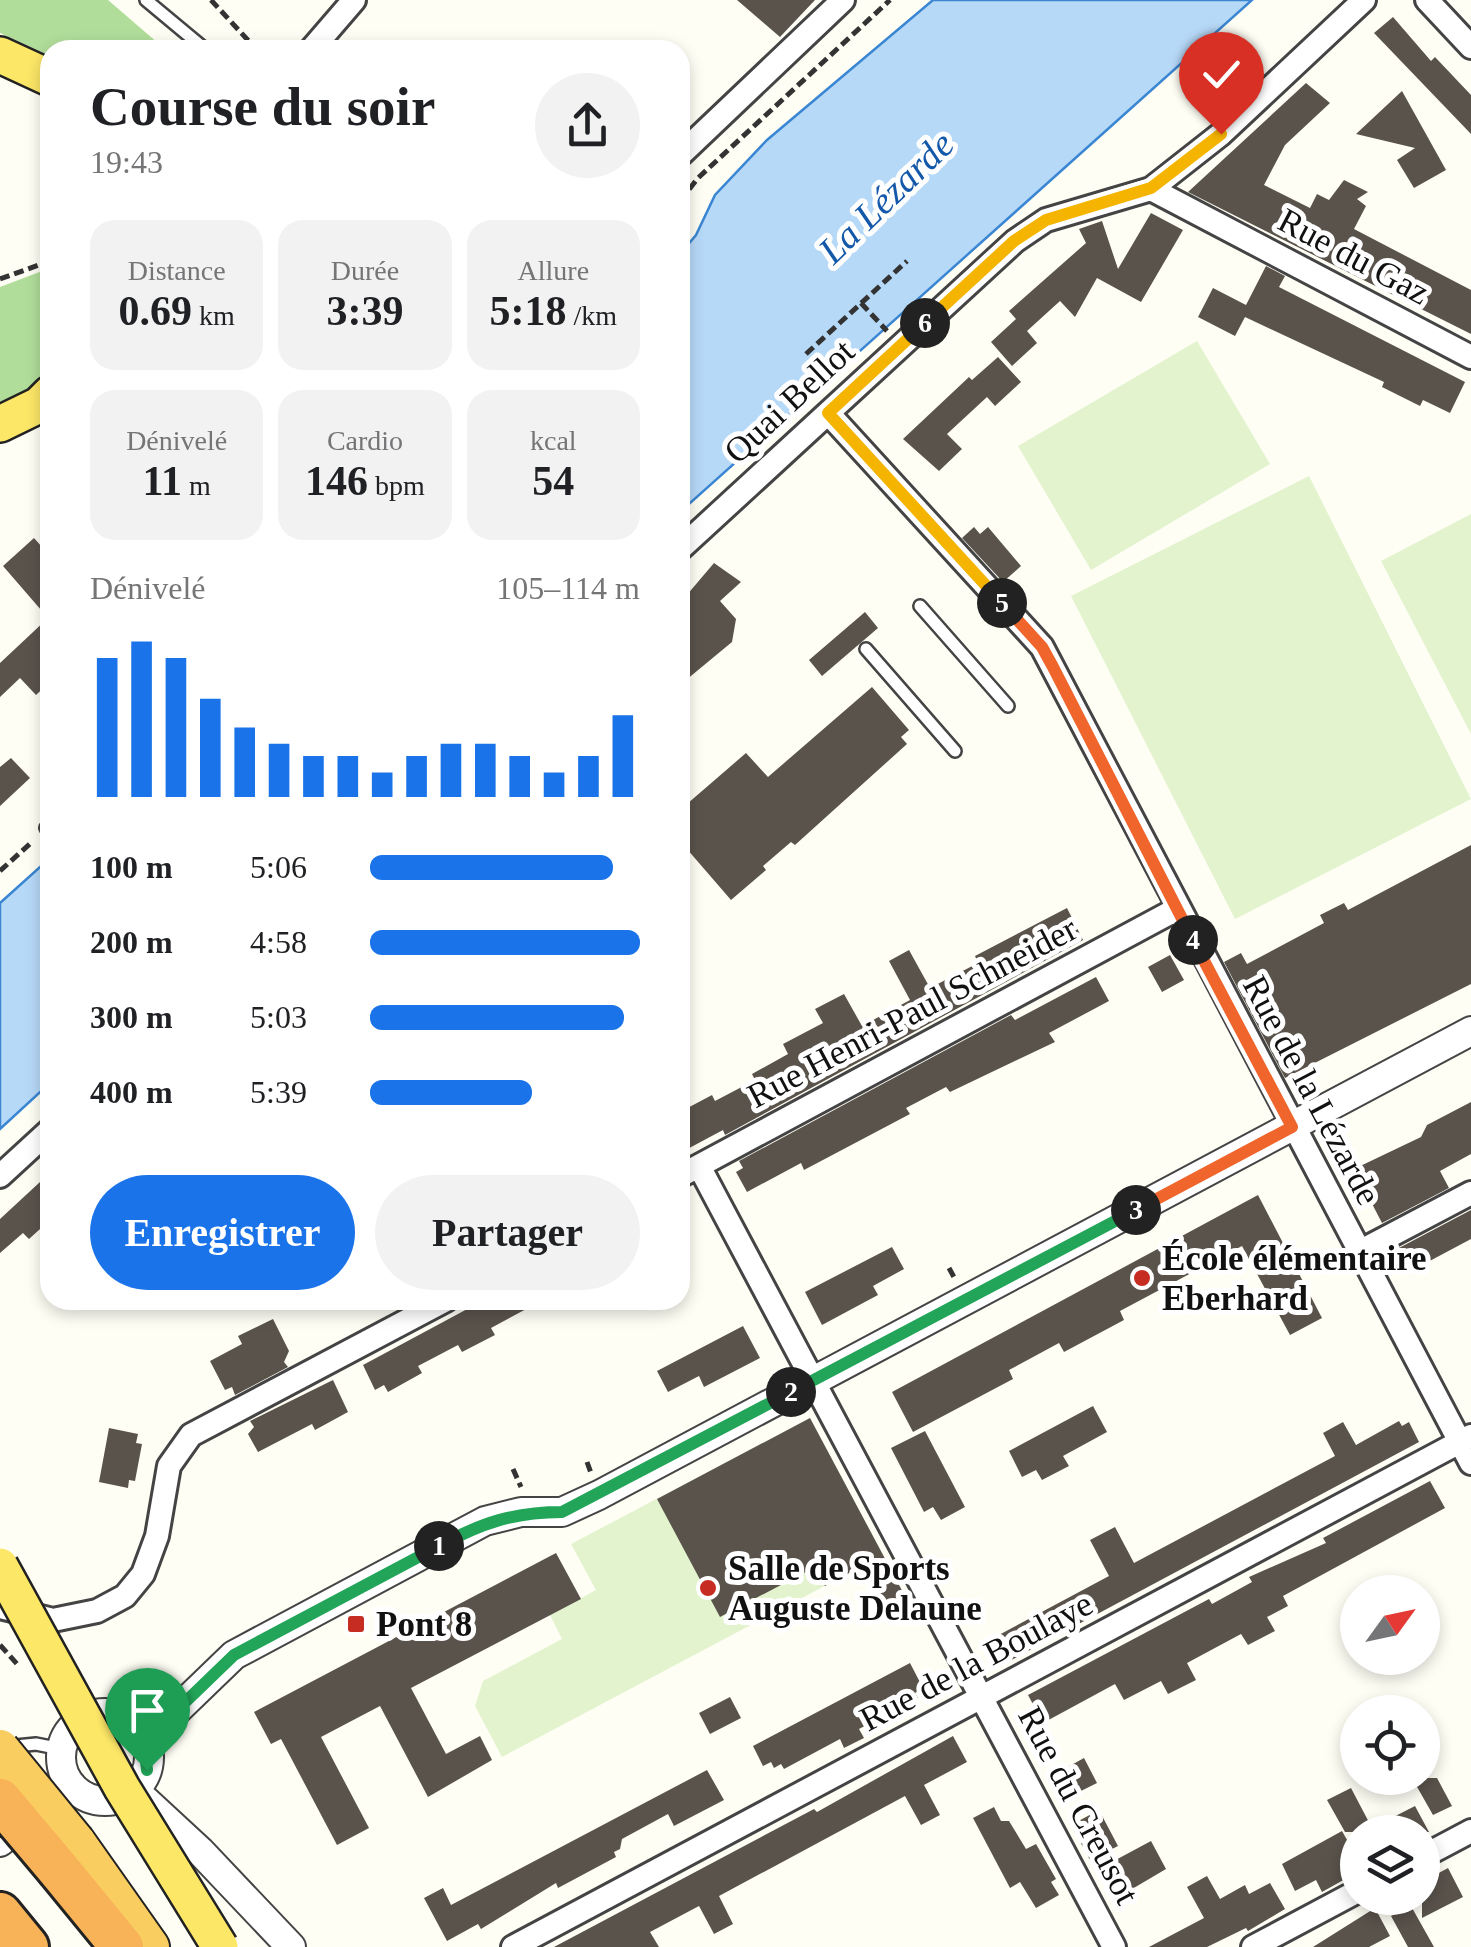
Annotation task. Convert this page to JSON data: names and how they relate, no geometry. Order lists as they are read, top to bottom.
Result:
{
  "streets": {
    "street": [
      "Rue du Gaz",
      "Quai Bellot",
      "Rue Henri-Paul Schneider",
      "Rue de la Lézarde",
      "Rue de la Boulaye",
      "Rue du Creusot"
    ]
  },
  "crossings": [
    ["Rue du Gaz", "Quai Bellot"],
    ["Quai Bellot", "Rue de la Lézarde"],
    ["Rue Henri-Paul Schneider", "Rue de la Lézarde"],
    ["Rue Henri-Paul Schneider", "Rue du Creusot"],
    ["Rue de la Lézarde", "Rue de la Boulaye"],
    ["Rue de la Boulaye", "Rue du Creusot"]
  ],
  "water": ["La Lézarde"],
  "places": {
    "other": ["École élémentaire Eberhard", "Salle de Sports Auguste Delaune"],
    "transit": ["Pont 8"]
  },
  "north": "top right",
  "page": {
    "heading": ["Course du soir", "19:43"],
    "stats": [
      ["Distance", "0.69 km"],
      ["Durée", "3:39"],
      ["Allure", "5:18 /km"],
      ["Dénivelé", "11 m"],
      ["Cardio", "146 bpm"],
      ["kcal", "54"]
    ],
    "pins": [
      "6",
      "5",
      "4",
      "3",
      "2",
      "1"
    ],
    "chart": ["Dénivelé", "105–114 m"],
    "list": [
      {
        "name": "100 m",
        "note": "5:06"
      },
      {
        "name": "200 m",
        "note": "4:58"
      },
      {
        "name": "300 m",
        "note": "5:03"
      },
      {
        "name": "400 m",
        "note": "5:39"
      }
    ],
    "buttons": ["Enregistrer", "Partager"]
  }
}
